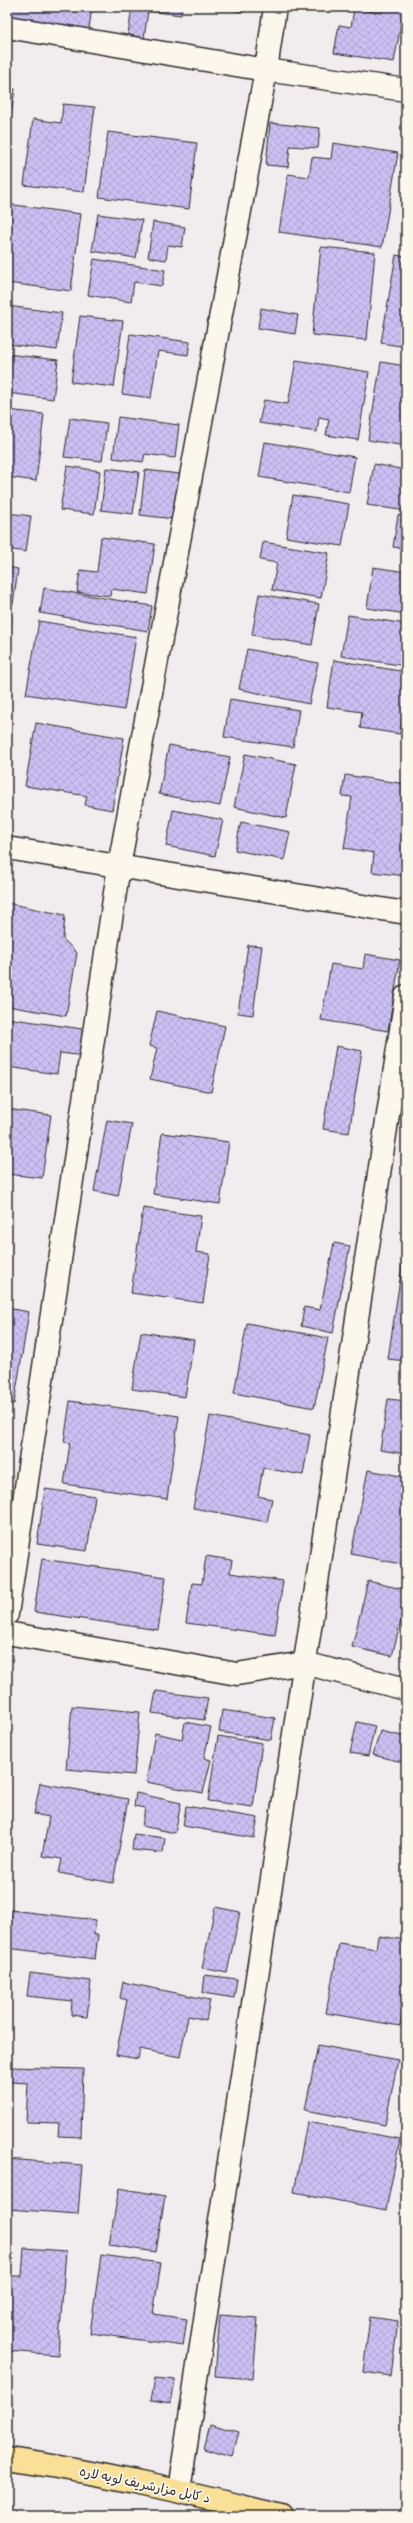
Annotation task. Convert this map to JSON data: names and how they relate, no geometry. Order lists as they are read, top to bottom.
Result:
{
  "streets": {
    "highway": ["د کابل مزارشریف لویه لاره"]
  }
}
